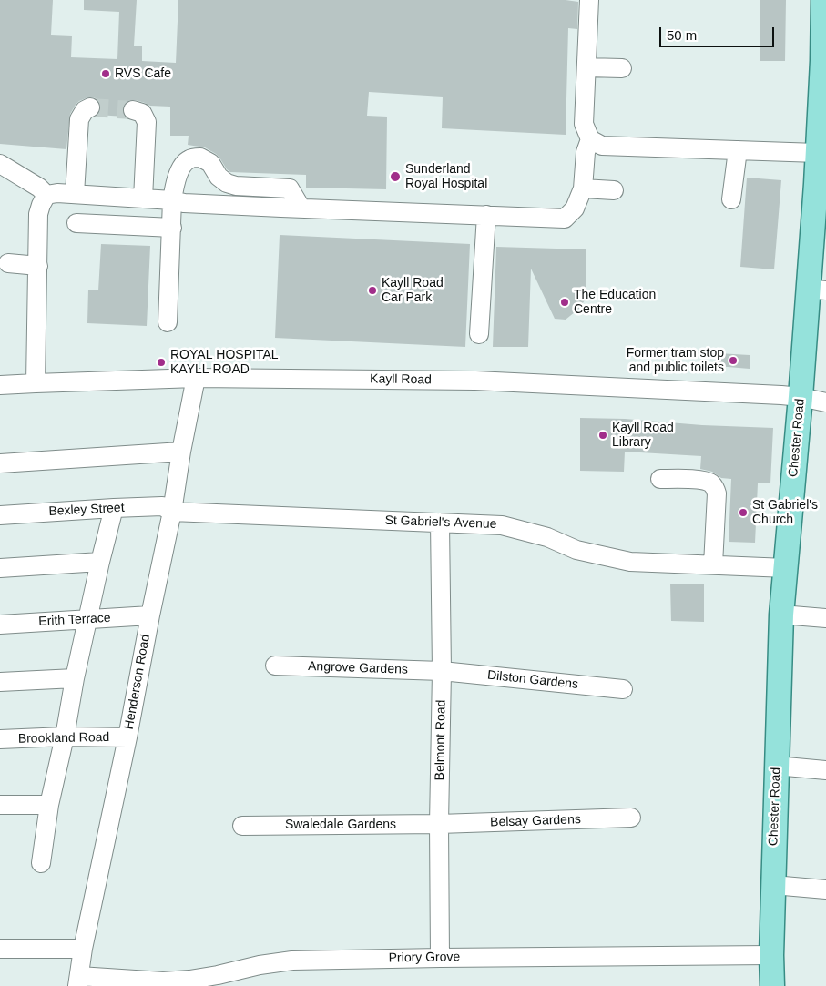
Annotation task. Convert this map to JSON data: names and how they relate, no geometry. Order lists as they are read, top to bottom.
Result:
{
  "streets": {
    "main road": ["Chester Road"],
    "street": [
      "Kayll Road",
      "Bexley Street",
      "St Gabriel's Avenue",
      "Erith Terrace",
      "Angrove Gardens",
      "Dilston Gardens",
      "Henderson Road",
      "Brookland Road",
      "Belmont Road",
      "Belsay Gardens",
      "Swaledale Gardens",
      "Priory Grove"
    ]
  },
  "crossings": [
    ["Kayll Road", "Chester Road"],
    ["Kayll Road", "Henderson Road"],
    ["Chester Road", "St Gabriel's Avenue"],
    ["Chester Road", "Priory Grove"],
    ["Bexley Street", "St Gabriel's Avenue"],
    ["Bexley Street", "Henderson Road"],
    ["St Gabriel's Avenue", "Henderson Road"],
    ["St Gabriel's Avenue", "Belmont Road"],
    ["Erith Terrace", "Henderson Road"],
    ["Angrove Gardens", "Dilston Gardens"],
    ["Angrove Gardens", "Belmont Road"],
    ["Dilston Gardens", "Belmont Road"],
    ["Henderson Road", "Brookland Road"],
    ["Henderson Road", "Priory Grove"],
    ["Belmont Road", "Belsay Gardens"],
    ["Belmont Road", "Swaledale Gardens"],
    ["Belmont Road", "Priory Grove"],
    ["Belsay Gardens", "Swaledale Gardens"]
  ],
  "places": [
    "RVS Cafe",
    "Sunderland Royal Hospital",
    "Kayll Road Car Park",
    "The Education Centre",
    "Former tram stop and public toilets",
    "ROYAL HOSPITAL KAYLL ROAD",
    "Kayll Road Library",
    "St Gabriel's Church"
  ],
  "scale_bar": "50 m"
}
